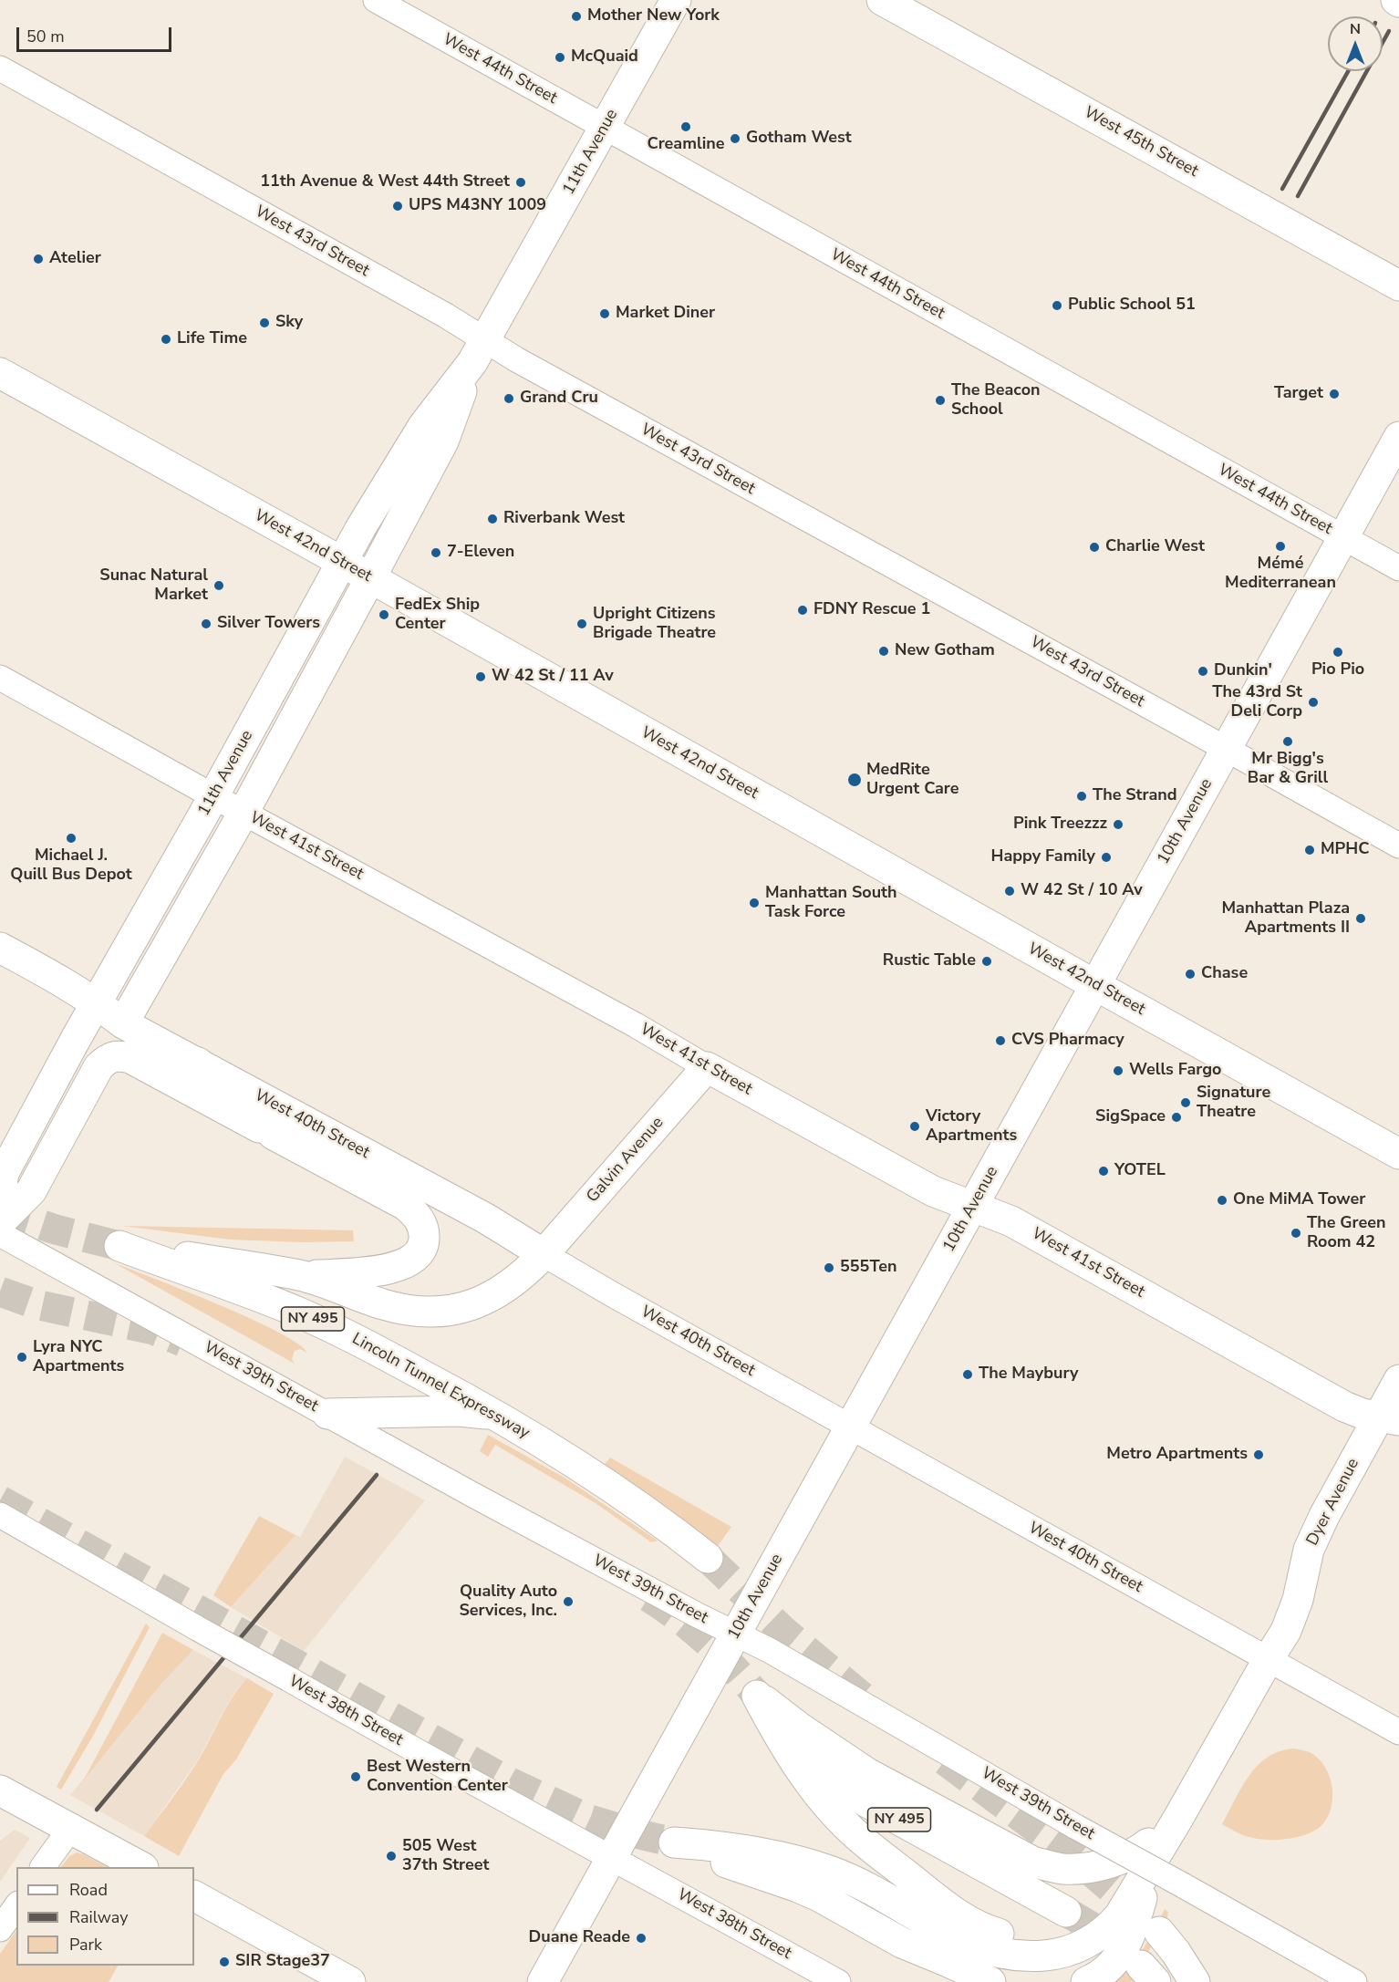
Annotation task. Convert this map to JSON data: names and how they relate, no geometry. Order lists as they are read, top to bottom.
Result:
{
  "streets": {
    "main road": [
      "West 45th Street",
      "11th Avenue",
      "West 42nd Street",
      "10th Avenue",
      "West 41st Street",
      "West 40th Street",
      "Galvin Avenue",
      "NY 495",
      "Lincoln Tunnel Expressway",
      "Dyer Avenue"
    ],
    "street": [
      "West 44th Street",
      "West 43rd Street",
      "West 39th Street",
      "West 38th Street"
    ]
  },
  "crossings": [
    ["West 44th Street", "11th Avenue"],
    ["West 44th Street", "10th Avenue"],
    ["11th Avenue", "West 43rd Street"],
    ["11th Avenue", "West 42nd Street"],
    ["11th Avenue", "West 41st Street"],
    ["11th Avenue", "West 40th Street"],
    ["West 43rd Street", "10th Avenue"],
    ["West 42nd Street", "10th Avenue"],
    ["10th Avenue", "West 41st Street"],
    ["10th Avenue", "West 40th Street"],
    ["10th Avenue", "West 39th Street"],
    ["10th Avenue", "West 38th Street"],
    ["West 41st Street", "Galvin Avenue"],
    ["West 41st Street", "Dyer Avenue"],
    ["West 40th Street", "Galvin Avenue"],
    ["West 40th Street", "Lincoln Tunnel Expressway"],
    ["West 40th Street", "Dyer Avenue"],
    ["Galvin Avenue", "Lincoln Tunnel Expressway"]
  ],
  "places": [
    "Mother New York",
    "McQuaid",
    "Creamline",
    "Gotham West",
    "11th Avenue & West 44th Street",
    "UPS M43NY 1009",
    "Atelier",
    "Public School 51",
    "Market Diner",
    "Sky",
    "Life Time",
    "Target",
    "Grand Cru",
    "The Beacon School",
    "Riverbank West",
    "Mémé Mediterranean",
    "Charlie West",
    "7-Eleven",
    "Sunac Natural Market",
    "FDNY Rescue 1",
    "FedEx Ship Center",
    "Silver Towers",
    "Upright Citizens Brigade Theatre",
    "New Gotham",
    "Pio Pio",
    "Dunkin'",
    "W 42 St / 11 Av",
    "The 43rd St Deli Corp",
    "Mr Bigg's Bar & Grill",
    "MedRite Urgent Care",
    "The Strand",
    "Pink Treezzz",
    "Michael J. Quill Bus Depot",
    "MPHC",
    "Happy Family",
    "W 42 St / 10 Av",
    "Manhattan South Task Force",
    "Manhattan Plaza Apartments II",
    "Rustic Table",
    "Chase",
    "CVS Pharmacy",
    "Wells Fargo",
    "Signature Theatre",
    "SigSpace",
    "Victory Apartments",
    "YOTEL",
    "One MiMA Tower",
    "The Green Room 42",
    "555Ten",
    "Lyra NYC Apartments",
    "The Maybury",
    "Metro Apartments",
    "Quality Auto Services, Inc.",
    "Best Western Convention Center",
    "505 West 37th Street",
    "Duane Reade",
    "SIR Stage37"
  ],
  "legend": ["Road", "Railway", "Park"],
  "scale_bar": "50 m",
  "north": "top"
}
